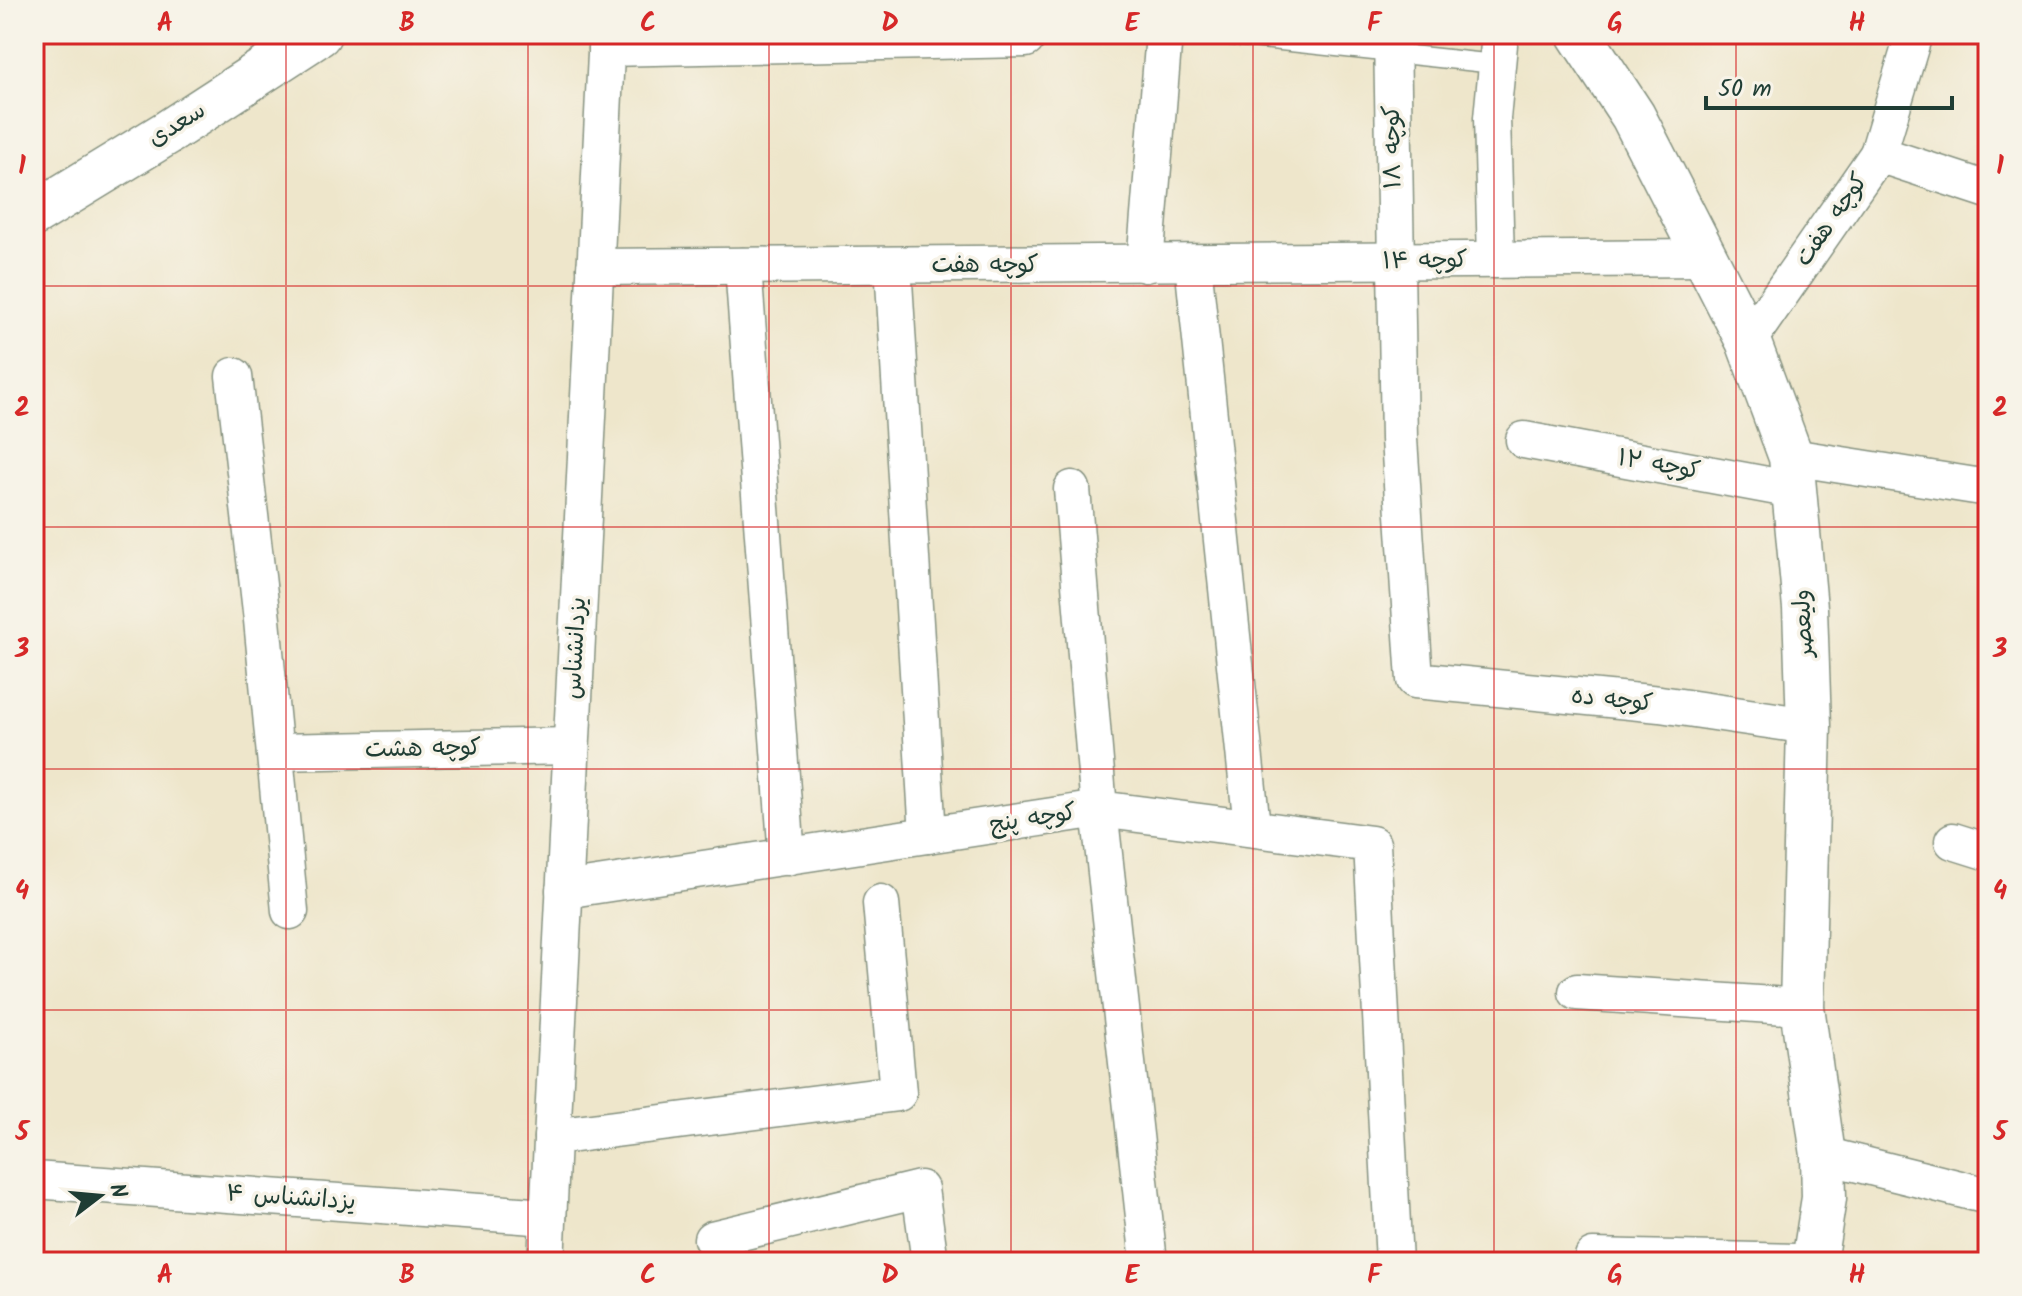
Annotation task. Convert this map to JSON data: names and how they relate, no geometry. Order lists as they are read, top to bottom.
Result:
{
  "streets": {
    "street": [
      "سعدی",
      "کوچه ۱۸",
      "کوچه هفت",
      "کوچه ۱۴",
      "کوچه ۱۲",
      "ولیعصر",
      "یزدانشناس",
      "کوچه ده",
      "کوچه هشت",
      "کوچه پنج",
      "یزدانشناس ۴"
    ]
  },
  "crossings": [
    ["کوچه ۱۸", "کوچه ۱۴"],
    ["کوچه ۱۸", "کوچه ده"],
    ["کوچه هفت", "کوچه ۱۴"],
    ["کوچه هفت", "ولیعصر"],
    ["کوچه هفت", "یزدانشناس"],
    ["کوچه ۱۴", "ولیعصر"],
    ["کوچه ۱۲", "ولیعصر"],
    ["ولیعصر", "کوچه ده"],
    ["یزدانشناس", "کوچه هشت"],
    ["یزدانشناس", "کوچه پنج"],
    ["یزدانشناس", "یزدانشناس ۴"]
  ],
  "scale_bar": "50 m",
  "north": "right",
  "grid": {
    "columns": [
      "A",
      "B",
      "C",
      "D",
      "E",
      "F",
      "G",
      "H"
    ],
    "rows": [
      "1",
      "2",
      "3",
      "4",
      "5"
    ]
  }
}
